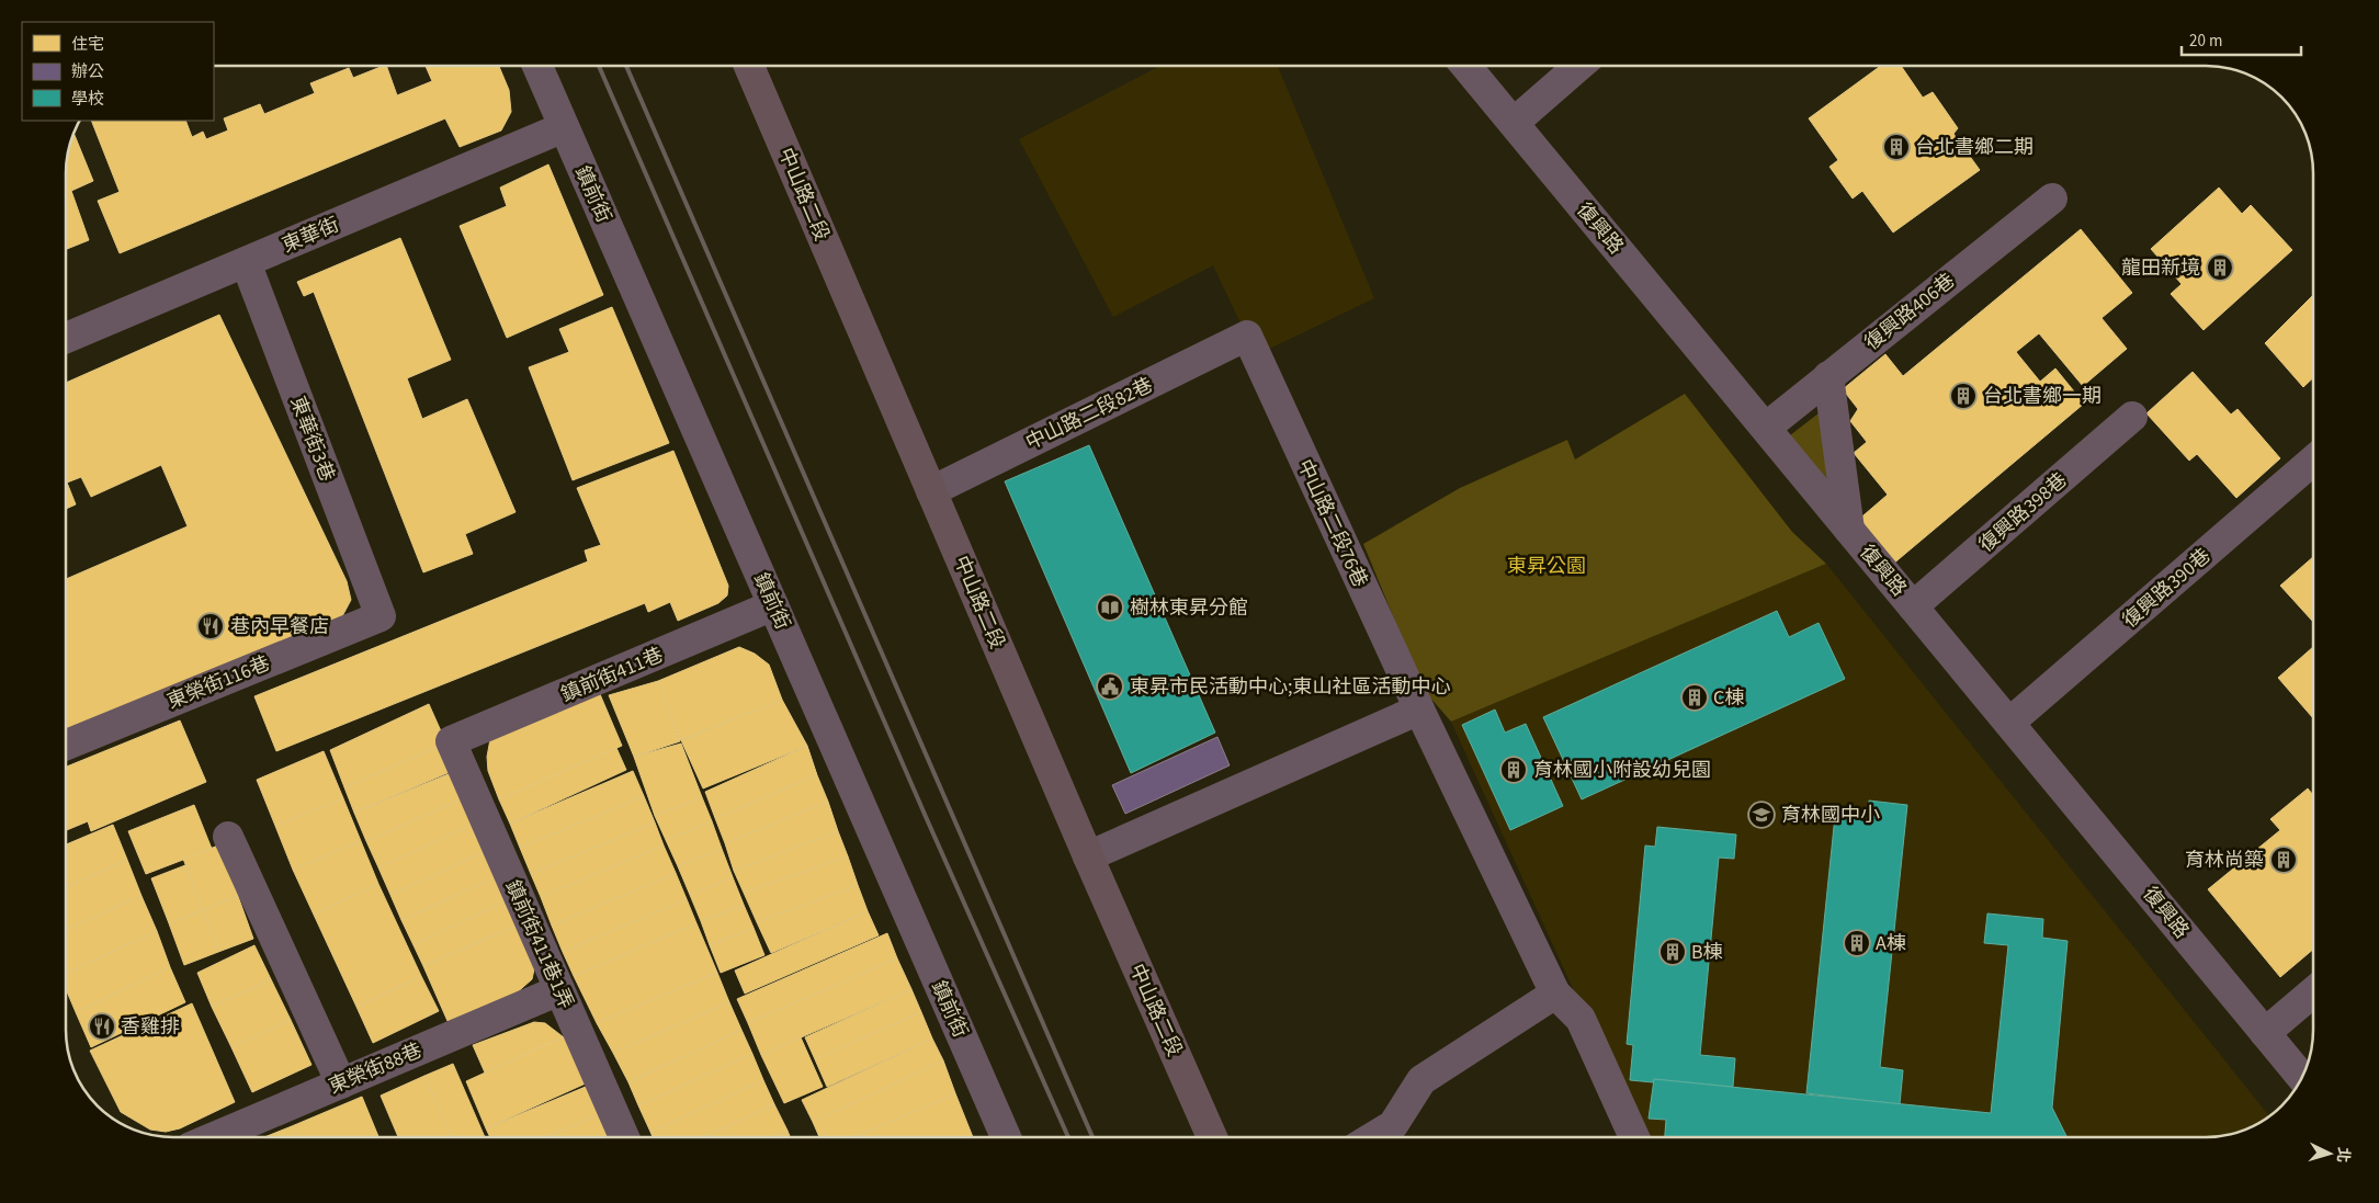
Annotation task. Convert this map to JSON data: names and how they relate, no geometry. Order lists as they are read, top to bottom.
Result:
{
  "streets": {
    "main road": ["中山路二段"],
    "street": [
      "鎮前街",
      "復興路",
      "東華街",
      "復興路406巷",
      "中山路二段82巷",
      "東華街3巷",
      "復興路398巷",
      "中山路二段76巷",
      "復興路390巷",
      "鎮前街411巷",
      "東榮街116巷",
      "鎮前街411巷1弄",
      "東榮街88巷"
    ]
  },
  "crossings": [
    ["鎮前街", "東華街"],
    ["鎮前街", "鎮前街411巷"],
    ["中山路二段", "中山路二段82巷"],
    ["復興路", "復興路406巷"],
    ["復興路", "復興路398巷"],
    ["復興路", "復興路390巷"],
    ["東華街", "東華街3巷"],
    ["中山路二段82巷", "中山路二段76巷"],
    ["東華街3巷", "東榮街116巷"],
    ["鎮前街411巷", "鎮前街411巷1弄"],
    ["鎮前街411巷1弄", "東榮街88巷"]
  ],
  "parks": ["東昇公園"],
  "places": {
    "building": [
      "台北書鄉二期",
      "龍田新境",
      "台北書鄉一期",
      "C棟",
      "育林國小附設幼兒園",
      "育林尚築",
      "A棟",
      "B棟"
    ],
    "library": ["樹林東昇分館"],
    "restaurant": ["巷內早餐店", "香雞排"],
    "public building": ["東昇市民活動中心;東山社區活動中心"],
    "school or university": ["育林國中小"]
  },
  "legend": ["住宅", "辦公", "學校"],
  "scale_bar": "20 m",
  "north": "right"
}
